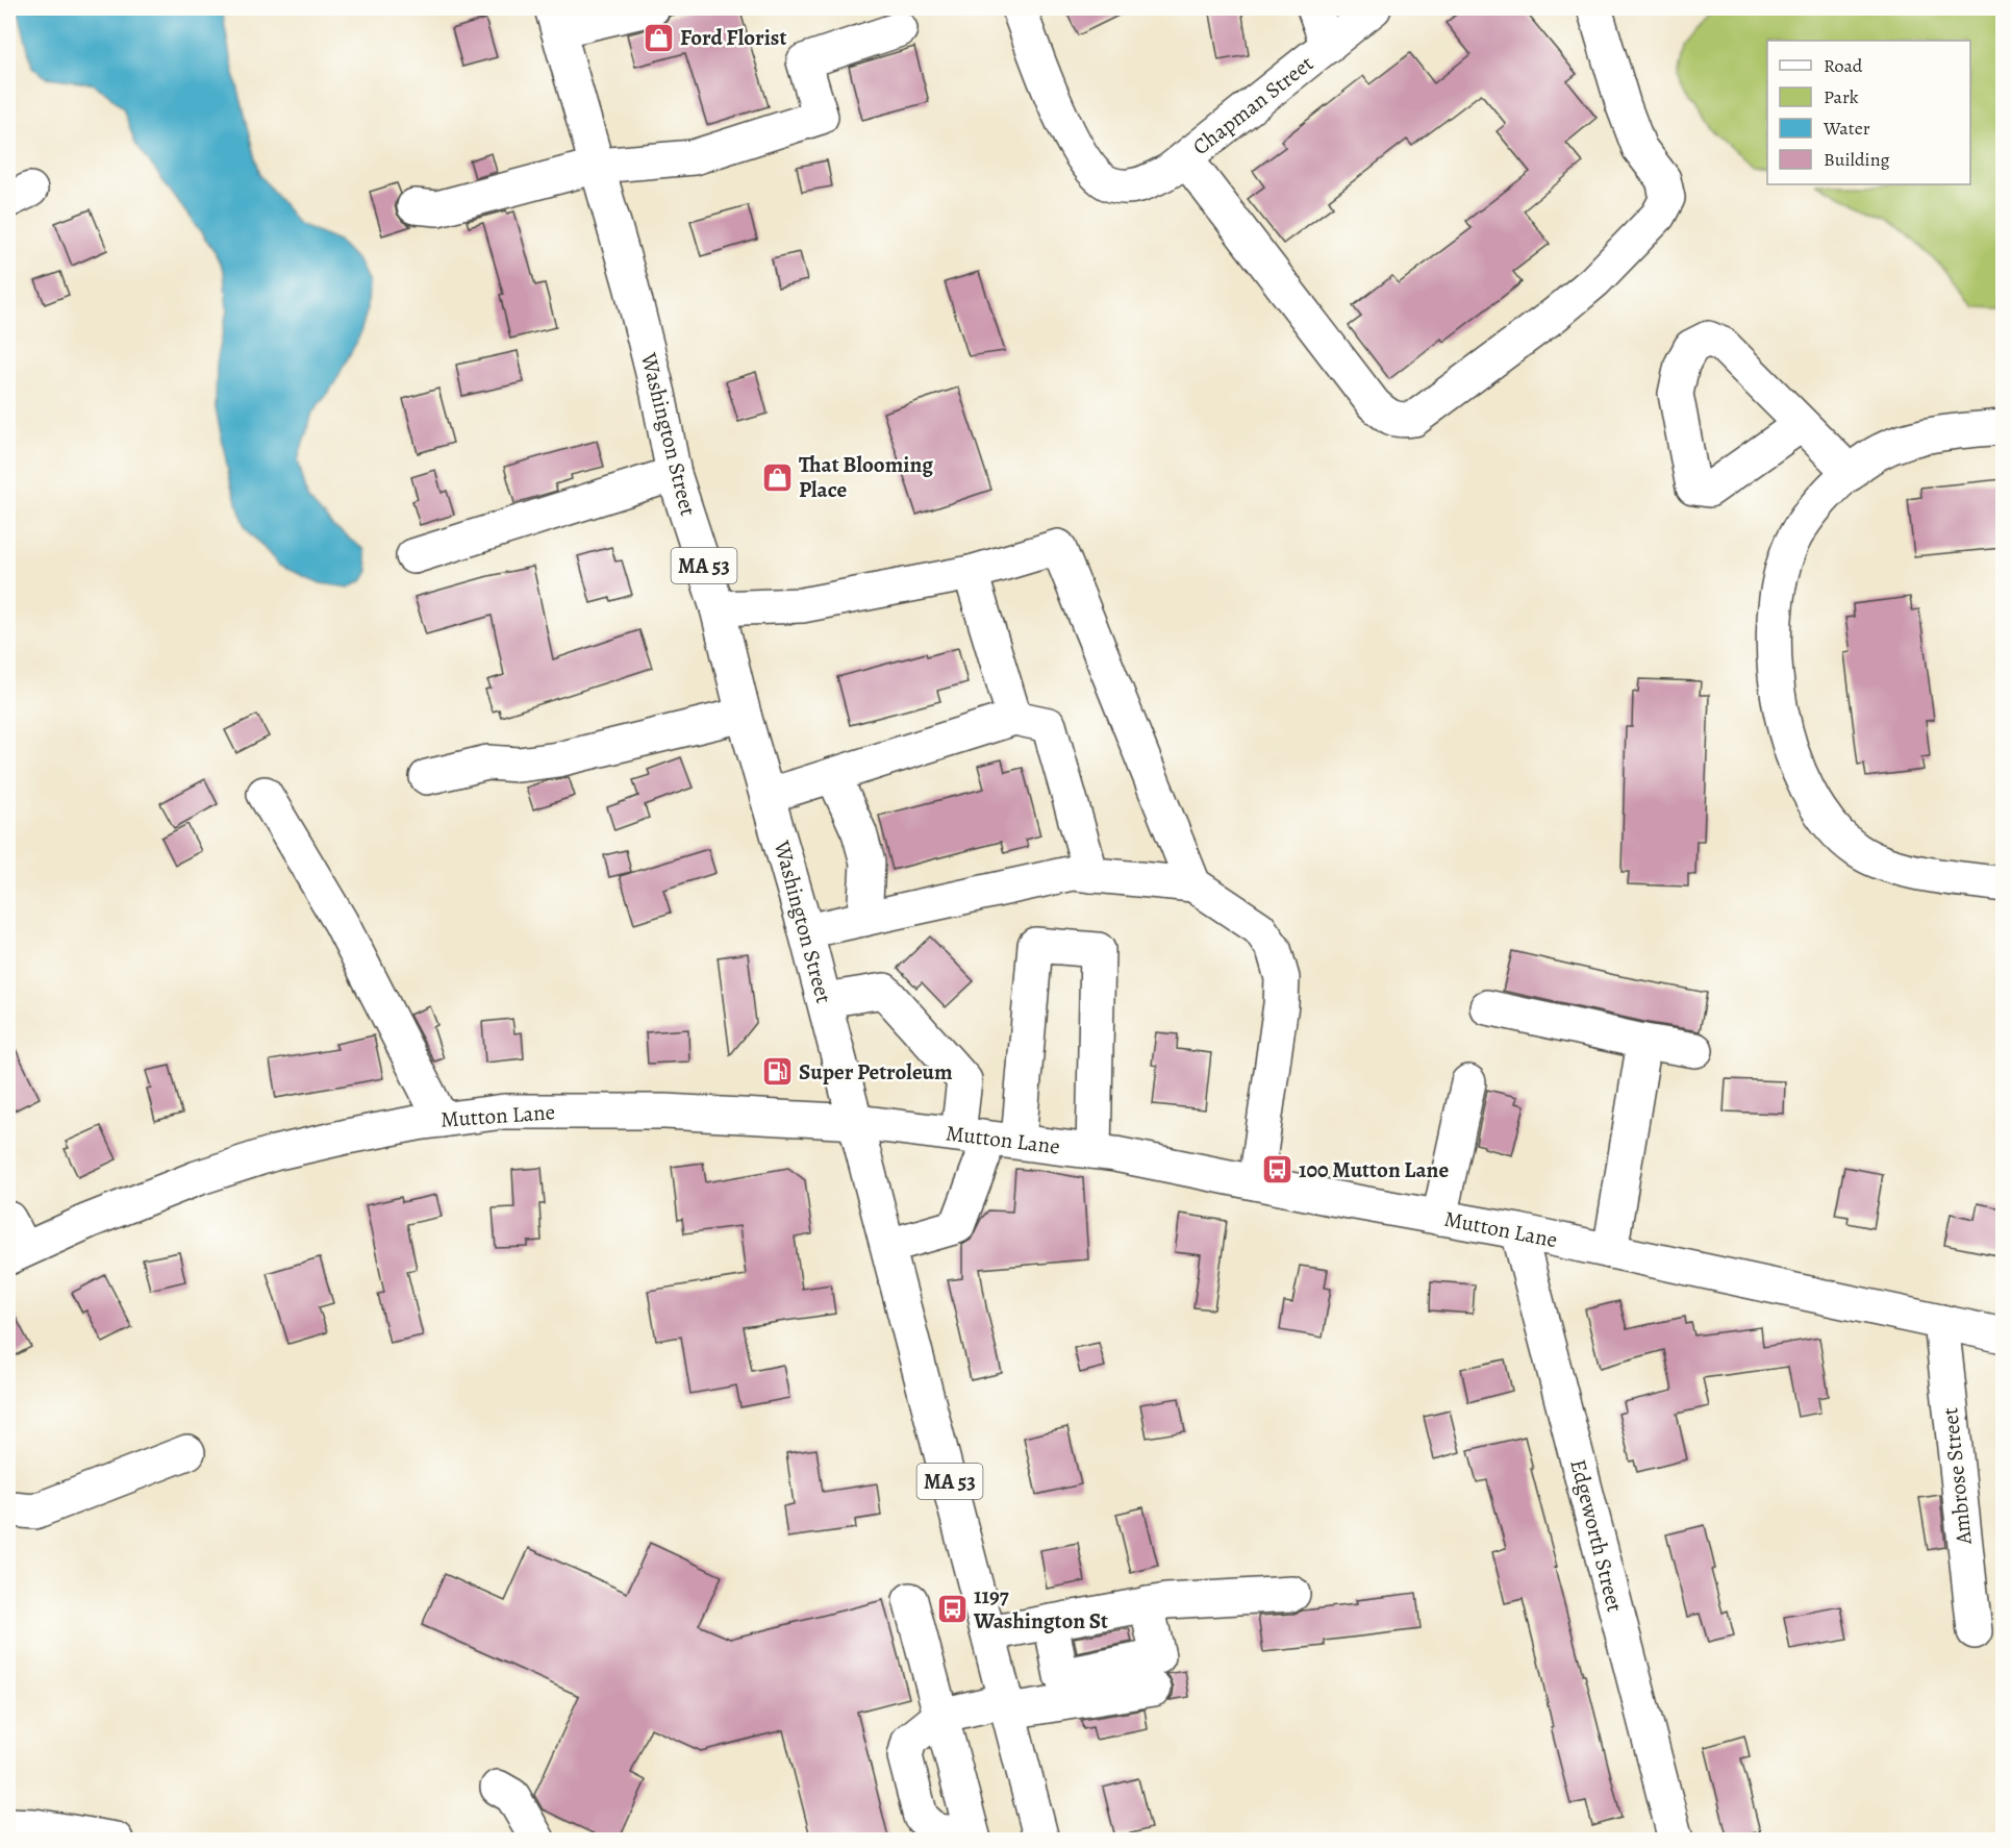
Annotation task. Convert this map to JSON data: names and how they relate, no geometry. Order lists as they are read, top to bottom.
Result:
{
  "streets": {
    "street": [
      "Chapman Street",
      "Washington Street",
      "MA 53",
      "Mutton Lane",
      "Ambrose Street",
      "Edgeworth Street"
    ]
  },
  "crossings": [
    ["Washington Street", "Mutton Lane"],
    ["Mutton Lane", "Ambrose Street"],
    ["Mutton Lane", "Edgeworth Street"]
  ],
  "places": {
    "shop": ["Ford Florist", "That Blooming Place"],
    "fuel station": ["Super Petroleum"],
    "bus stop": ["100 Mutton Lane", "1197 Washington St"]
  },
  "legend": [
    "Road",
    "Park",
    "Water",
    "Building"
  ]
}
